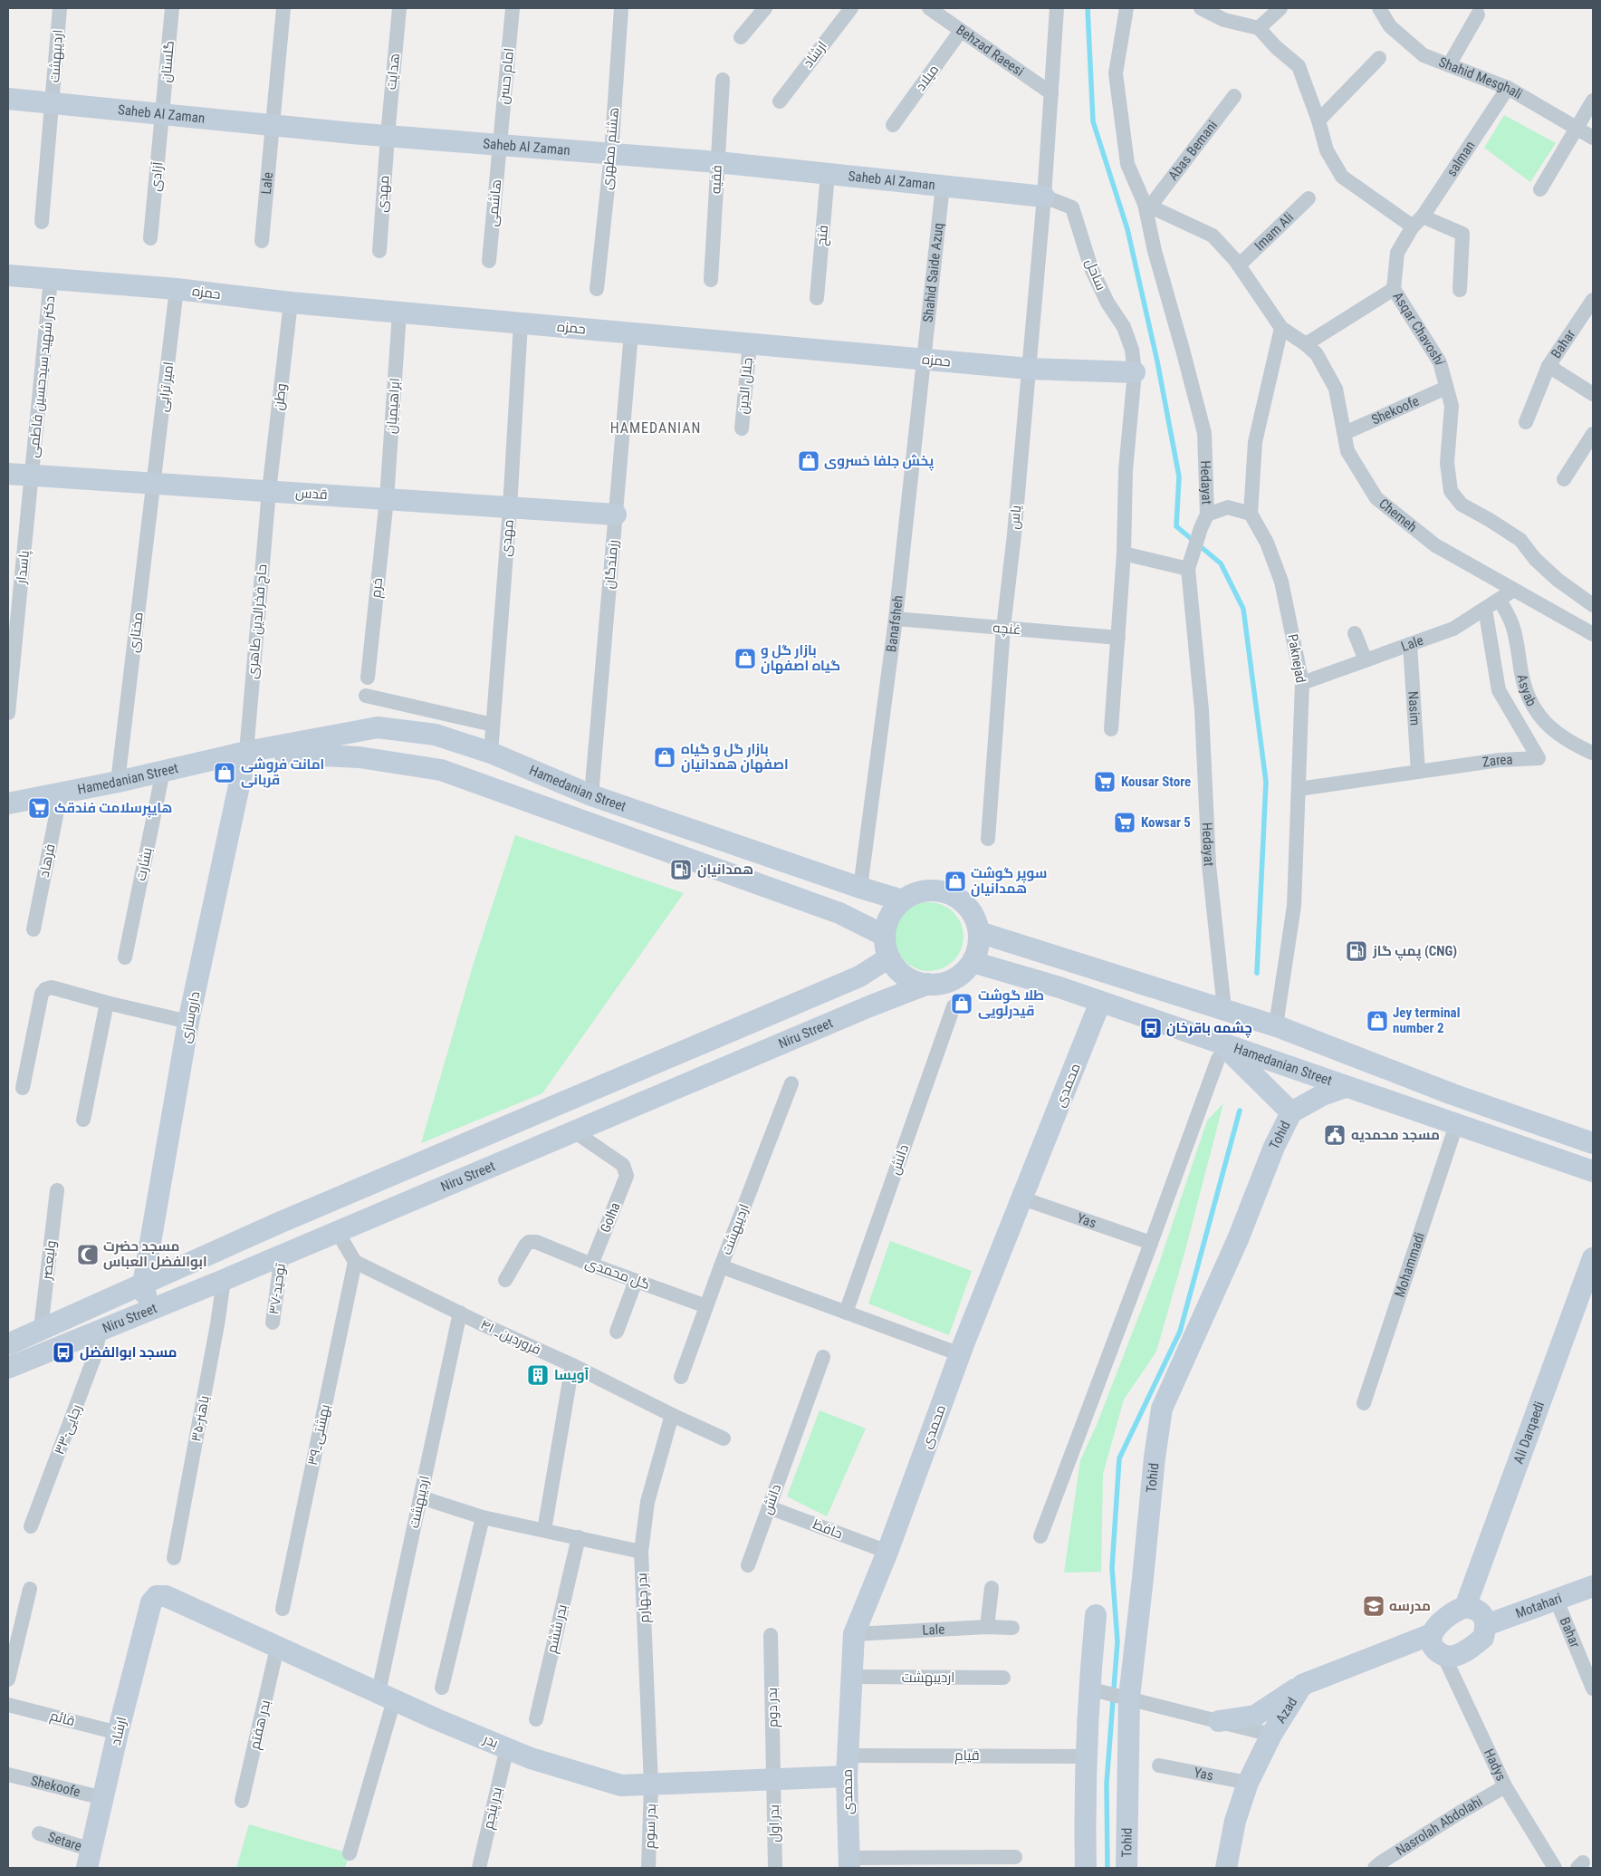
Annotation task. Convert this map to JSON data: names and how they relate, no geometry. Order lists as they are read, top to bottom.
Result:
{
  "streets": {
    "street": [
      "Behzad Raeesi",
      "ارشاد",
      "اردیبهشت",
      "گلستان",
      "هدایت",
      "امام حسن",
      "میلاد",
      "Shahid Mesghali",
      "Saheb Al Zaman",
      "هشتم مطهری",
      "Abas Bemani",
      "salman",
      "آزادی",
      "فقیه",
      "Lale",
      "مهدی",
      "هاشمی",
      "Imam Ali",
      "فتح",
      "Shahid Saide Azuq",
      "ساحل",
      "حمزه",
      "Asqar Chavoshi",
      "Bahar",
      "دکتر شهید سیدحسین فاطمی",
      "جلال الدین",
      "امیر ترابی",
      "وطن",
      "ابراهیمیان",
      "Shekoofe",
      "Hedayat",
      "قدس",
      "Chemeh",
      "یاس",
      "رزمندگان",
      "پاسدار",
      "خرم",
      "حاج فخرالدین طاهری",
      "Banafsheh",
      "غنچه",
      "مختاری",
      "Paknejad",
      "Asyab",
      "Nasim",
      "Zarea",
      "Hamedanian Street",
      "فرهاد",
      "بشارت",
      "داروسازی",
      "Niru Street",
      "محمدی",
      "Tohid",
      "دانش",
      "Golha",
      "Yas",
      "ولیعصر",
      "Mohammadi",
      "گل محمدی",
      "۳۷-توحید",
      "۴۱ _فروردین",
      "۳۵-باهنر",
      "۳۳-رجایی",
      "Ali Darqaedi",
      "۳۹_بهشتی",
      "حافظ",
      "بدر چهارم",
      "Motahari",
      "بدر ششم",
      "بدر دوم",
      "Azad",
      "قائم",
      "بدر هفتم",
      "بدر",
      "قیام",
      "Hadys",
      "بدر پنجم",
      "بدر اول",
      "بدر سوم",
      "Nasrolah Abdolahi",
      "Setare"
    ]
  },
  "crossings": [
    ["Behzad Raeesi", "میلاد"],
    ["ارشاد", "Shekoofe"],
    ["ارشاد", "قائم"],
    ["ارشاد", "بدر"],
    ["ارشاد", "Setare"],
    ["اردیبهشت", "Saheb Al Zaman"],
    ["اردیبهشت", "محمدی"],
    ["اردیبهشت", "گل محمدی"],
    ["اردیبهشت", "۴۱ _فروردین"],
    ["اردیبهشت", "بدر"],
    ["گلستان", "Saheb Al Zaman"],
    ["گلستان", "آزادی"],
    ["هدایت", "Saheb Al Zaman"],
    ["هدایت", "مهدی"],
    ["امام حسن", "Saheb Al Zaman"],
    ["امام حسن", "هاشمی"],
    ["Shahid Mesghali", "salman"],
    ["Saheb Al Zaman", "هشتم مطهری"],
    ["Saheb Al Zaman", "آزادی"],
    ["Saheb Al Zaman", "فقیه"],
    ["Saheb Al Zaman", "Lale"],
    ["Saheb Al Zaman", "مهدی"],
    ["Saheb Al Zaman", "هاشمی"],
    ["Saheb Al Zaman", "فتح"],
    ["Saheb Al Zaman", "Shahid Saide Azuq"],
    ["Saheb Al Zaman", "ساحل"],
    ["Saheb Al Zaman", "یاس"],
    ["Abas Bemani", "Hedayat"],
    ["salman", "Asqar Chavoshi"],
    ["Lale", "Chemeh"],
    ["Lale", "Paknejad"],
    ["Lale", "Asyab"],
    ["Lale", "Nasim"],
    ["Lale", "Zarea"],
    ["Lale", "محمدی"],
    ["مهدی", "حمزه"],
    ["مهدی", "قدس"],
    ["مهدی", "Hamedanian Street"],
    ["Shahid Saide Azuq", "حمزه"],
    ["Shahid Saide Azuq", "Banafsheh"],
    ["ساحل", "حمزه"],
    ["ساحل", "یاس"],
    ["ساحل", "غنچه"],
    ["حمزه", "دکتر شهید سیدحسین فاطمی"],
    ["حمزه", "جلال الدین"],
    ["حمزه", "امیر ترابی"],
    ["حمزه", "وطن"],
    ["حمزه", "ابراهیمیان"],
    ["حمزه", "یاس"],
    ["حمزه", "رزمندگان"],
    ["حمزه", "Banafsheh"],
    ["Asqar Chavoshi", "Shekoofe"],
    ["Bahar", "Motahari"],
    ["دکتر شهید سیدحسین فاطمی", "قدس"],
    ["دکتر شهید سیدحسین فاطمی", "پاسدار"],
    ["امیر ترابی", "قدس"],
    ["امیر ترابی", "مختاری"],
    ["وطن", "قدس"],
    ["وطن", "حاج فخرالدین طاهری"],
    ["ابراهیمیان", "قدس"],
    ["ابراهیمیان", "خرم"],
    ["Shekoofe", "Chemeh"],
    ["قدس", "رزمندگان"],
    ["قدس", "پاسدار"],
    ["قدس", "خرم"],
    ["قدس", "حاج فخرالدین طاهری"],
    ["قدس", "مختاری"],
    ["یاس", "غنچه"],
    ["رزمندگان", "Hamedanian Street"],
    ["حاج فخرالدین طاهری", "Hamedanian Street"],
    ["حاج فخرالدین طاهری", "داروسازی"],
    ["Banafsheh", "غنچه"],
    ["Banafsheh", "Hamedanian Street"],
    ["مختاری", "Hamedanian Street"],
    ["Paknejad", "Zarea"],
    ["Nasim", "Zarea"],
    ["Hamedanian Street", "فرهاد"],
    ["Hamedanian Street", "بشارت"],
    ["Hamedanian Street", "داروسازی"],
    ["Hamedanian Street", "Niru Street"],
    ["Hamedanian Street", "محمدی"],
    ["Hamedanian Street", "Tohid"],
    ["Hamedanian Street", "Mohammadi"],
    ["داروسازی", "Niru Street"],
    ["Niru Street", "Golha"],
    ["Niru Street", "ولیعصر"],
    ["Niru Street", "۳۷-توحید"],
    ["Niru Street", "۳۵-باهنر"],
    ["Niru Street", "۳۳-رجایی"],
    ["محمدی", "Yas"],
    ["محمدی", "حافظ"],
    ["محمدی", "بدر"],
    ["محمدی", "قیام"],
    ["دانش", "حافظ"],
    ["Golha", "گل محمدی"],
    ["Yas", "Azad"],
    ["۴۱ _فروردین", "۳۹_بهشتی"],
    ["۴۱ _فروردین", "بدر چهارم"],
    ["Ali Darqaedi", "Motahari"],
    ["Ali Darqaedi", "Azad"],
    ["Ali Darqaedi", "Hadys"],
    ["بدر چهارم", "بدر"],
    ["بدر چهارم", "بدر سوم"],
    ["Motahari", "Azad"],
    ["Motahari", "Hadys"],
    ["بدر دوم", "بدر"],
    ["بدر دوم", "بدر اول"],
    ["Azad", "Hadys"],
    ["بدر هفتم", "بدر"],
    ["بدر", "بدر پنجم"],
    ["بدر", "بدر اول"],
    ["بدر", "بدر سوم"],
    ["Hadys", "Nasrolah Abdolahi"]
  ],
  "districts": ["HAMEDANIAN"],
  "places": {
    "shop": [
      "پخش جلفا خسروی",
      "بازار گل و گیاه اصفهان",
      "بازار گل و گیاه اصفهان همدانیان",
      "امانت فروشی قربانی",
      "سوپر گوشت همدانیان",
      "طلا گوشت قیدرلویی",
      "Jey terminal number 2"
    ],
    "supermarket": ["Kousar Store", "هایپرسلامت فندقک", "Kowsar 5"],
    "fuel station": ["همدانیان", "پمپ گاز (CNG)"],
    "bus stop": ["چشمه باقرخان", "مسجد ابوالفضل"],
    "public building": ["مسجد محمدیه"],
    "mosque": ["مسجد حضرت ابوالفضل العباس"],
    "building": ["آویسا"],
    "school or university": ["مدرسه"]
  }
}
